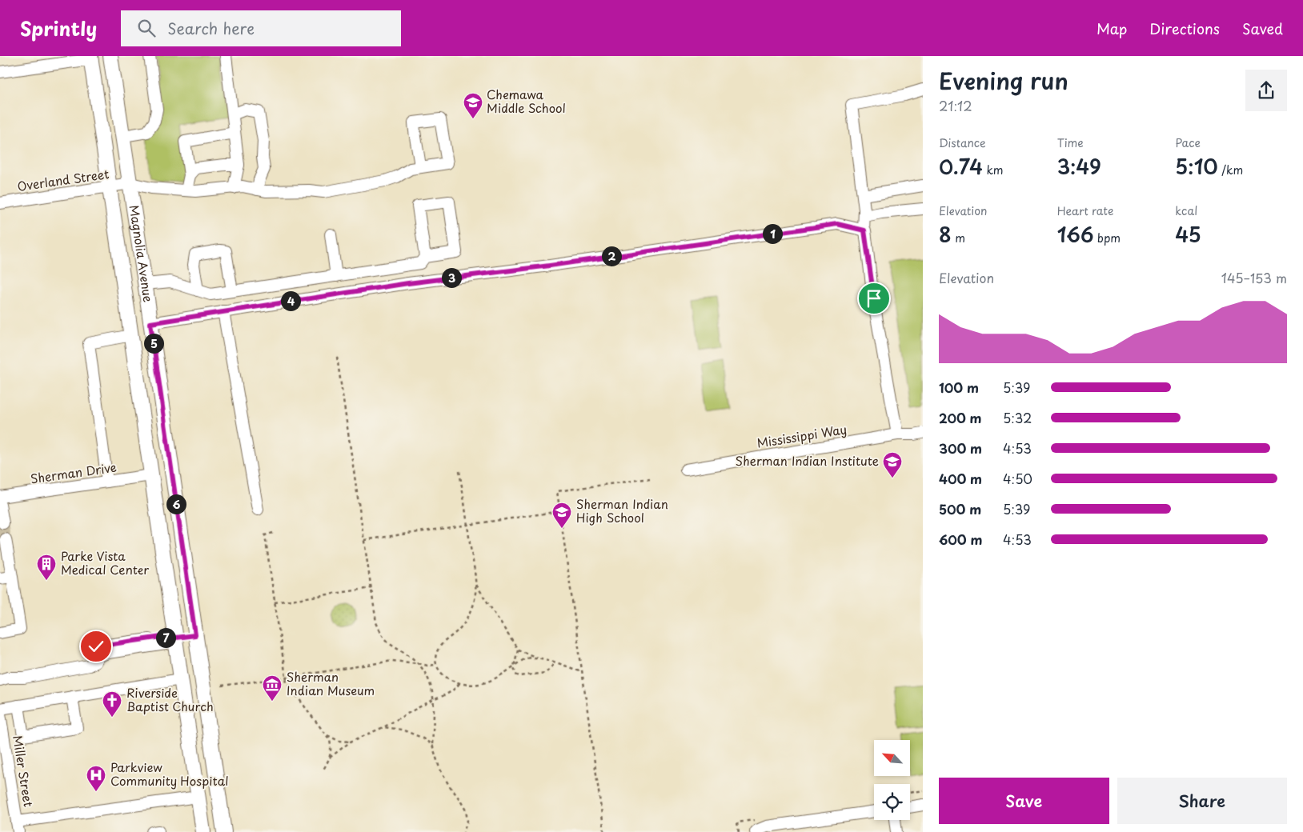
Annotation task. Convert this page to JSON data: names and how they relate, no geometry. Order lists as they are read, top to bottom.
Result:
{
  "streets": {
    "main road": ["Magnolia Avenue"],
    "street": [
      "Overland Street",
      "Mississippi Way",
      "Sherman Drive",
      "Miller Street"
    ]
  },
  "crossings": [
    ["Overland Street", "Magnolia Avenue"],
    ["Magnolia Avenue", "Sherman Drive"]
  ],
  "places": {
    "school or university": ["Chemawa Middle School", "Sherman Indian Institute", "Sherman Indian High School"],
    "building": ["Parke Vista Medical Center"],
    "museum": ["Sherman Indian Museum"],
    "church": ["Riverside Baptist Church"],
    "hospital": ["Parkview Community Hospital"]
  },
  "north": "top left",
  "page": {
    "header": "Sprintly",
    "search": "Search here",
    "nav": ["Map", "Directions", "Saved"],
    "heading": ["Evening run", "21:12"],
    "stats": [
      ["Distance", "0.74 km"],
      ["Time", "3:49"],
      ["Pace", "5:10 /km"],
      ["Elevation", "8 m"],
      ["Heart rate", "166 bpm"],
      ["kcal", "45"]
    ],
    "pins": [
      "1",
      "2",
      "3",
      "4",
      "5",
      "6",
      "7"
    ],
    "chart": ["Elevation", "145–153 m"],
    "list": [
      {
        "name": "100 m",
        "note": "5:39"
      },
      {
        "name": "200 m",
        "note": "5:32"
      },
      {
        "name": "300 m",
        "note": "4:53"
      },
      {
        "name": "400 m",
        "note": "4:50"
      },
      {
        "name": "500 m",
        "note": "5:39"
      },
      {
        "name": "600 m",
        "note": "4:53"
      }
    ],
    "buttons": ["Save", "Share"]
  }
}
